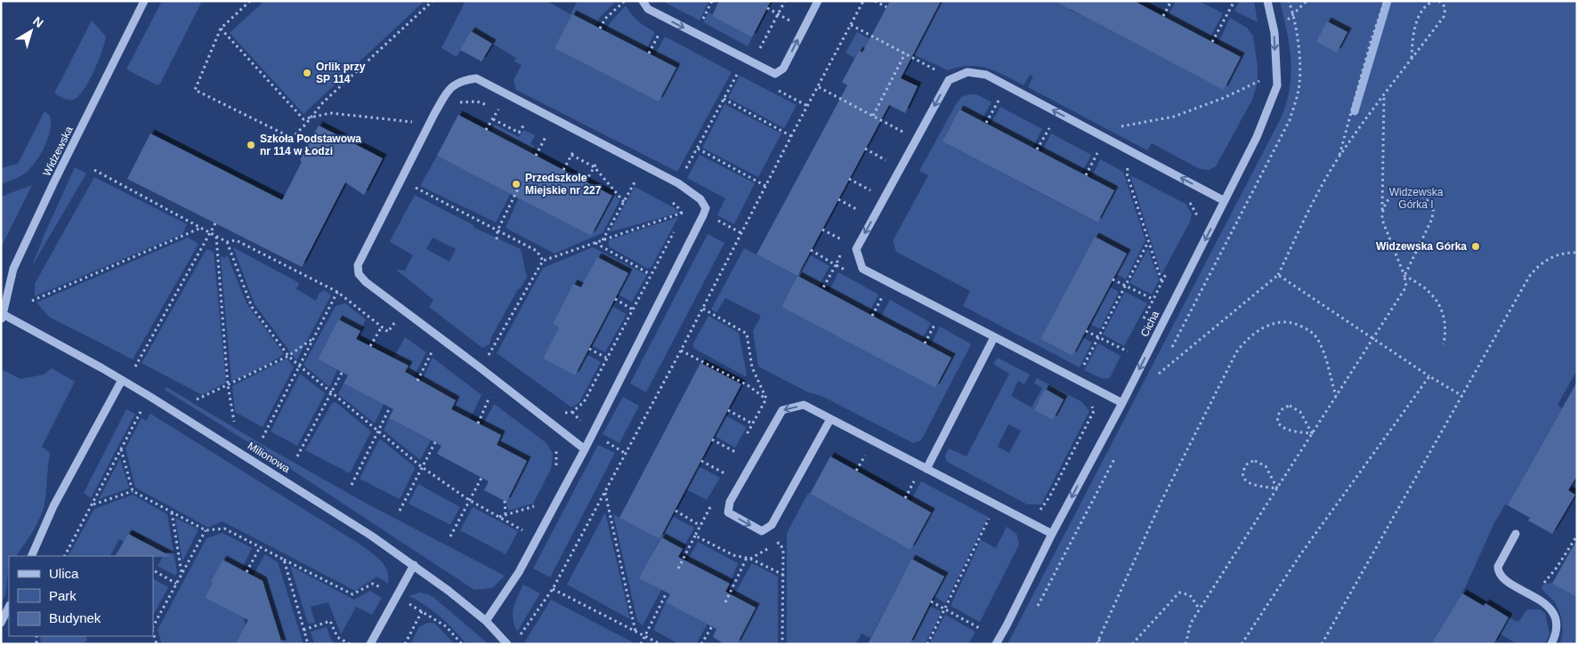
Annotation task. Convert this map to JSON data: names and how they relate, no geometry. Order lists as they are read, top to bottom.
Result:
{
  "streets": {
    "street": ["Widzewska", "Cicha", "Milionowa"]
  },
  "crossings": [
    ["Widzewska", "Milionowa"]
  ],
  "one_way": ["Cicha"],
  "parks": ["Widzewska Górka I"],
  "places": [
    "Orlik przy SP 114",
    "Szkoła Podstawowa nr 114 w Łodzi",
    "Przedszkole Miejskie nr 227",
    "Widzewska Górka"
  ],
  "legend": ["Ulica", "Park", "Budynek"],
  "north": "top right"
}
